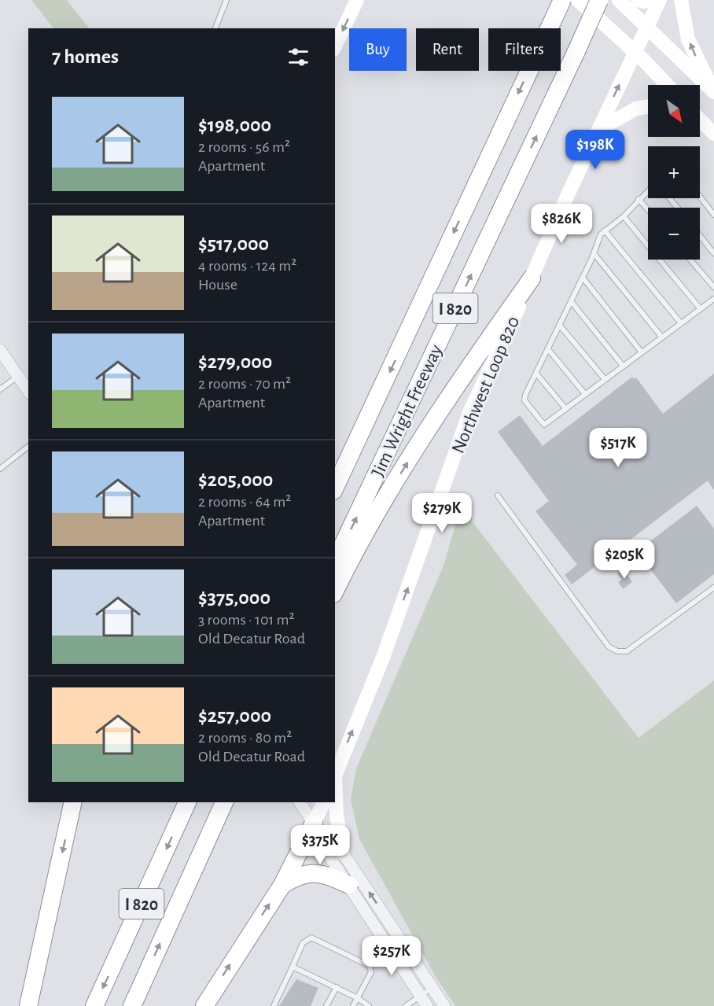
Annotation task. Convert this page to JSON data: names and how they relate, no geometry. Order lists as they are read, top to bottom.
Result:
{
  "streets": {
    "highway": ["I 820", "Jim Wright Freeway"],
    "main road": ["Northwest Loop 820"]
  },
  "one_way": ["Northwest Loop 820"],
  "north": "bottom right",
  "page": {
    "chip": ["Buy", "Rent", "Filters"],
    "heading": "7 homes",
    "map_buttons": ["+", "−"],
    "list": [
      {
        "name": "$198,000",
        "note": "2 rooms · 56 m² · Apartment"
      },
      {
        "name": "$517,000",
        "note": "4 rooms · 124 m² · House"
      },
      {
        "name": "$279,000",
        "note": "2 rooms · 70 m² · Apartment"
      },
      {
        "name": "$205,000",
        "note": "2 rooms · 64 m² · Apartment"
      },
      {
        "name": "$375,000",
        "note": "3 rooms · 101 m² · Old Decatur Road"
      },
      {
        "name": "$257,000",
        "note": "2 rooms · 80 m² · Old Decatur Road"
      }
    ],
    "price": [
      "$198K",
      "$826K",
      "$517K",
      "$279K",
      "$205K",
      "$375K",
      "$257K"
    ]
  }
}
